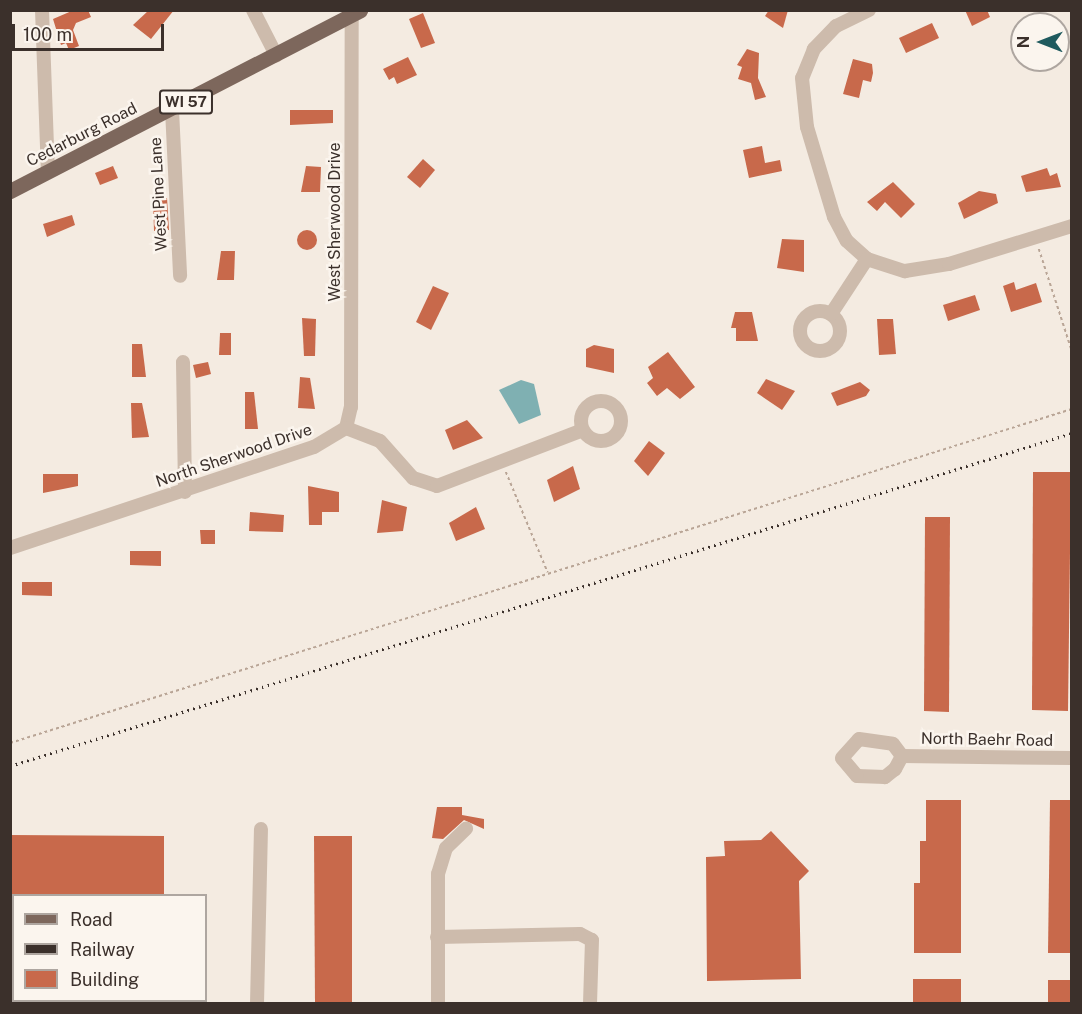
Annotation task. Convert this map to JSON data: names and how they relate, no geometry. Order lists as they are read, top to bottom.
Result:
{
  "streets": {
    "main road": ["WI 57", "Cedarburg Road"],
    "street": [
      "West Pine Lane",
      "West Sherwood Drive",
      "North Sherwood Drive",
      "North Baehr Road"
    ]
  },
  "crossings": [
    ["Cedarburg Road", "West Pine Lane"],
    ["Cedarburg Road", "West Sherwood Drive"],
    ["West Sherwood Drive", "North Sherwood Drive"]
  ],
  "legend": ["Road", "Railway", "Building"],
  "scale_bar": "100 m",
  "north": "left"
}
